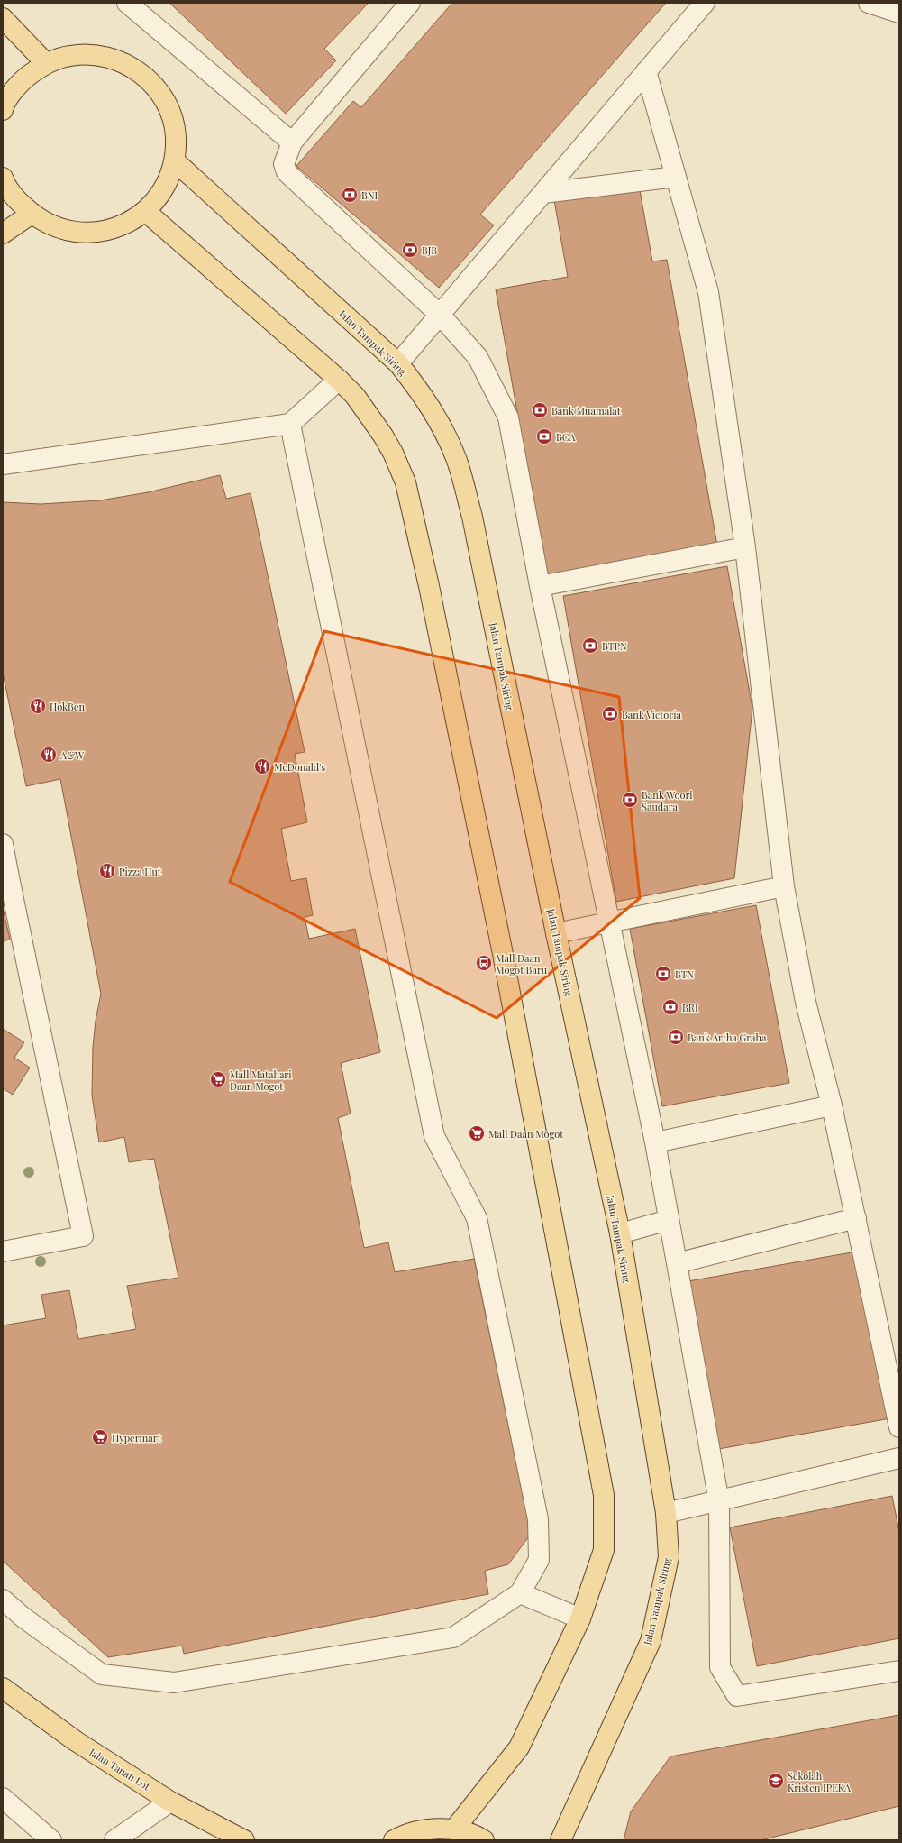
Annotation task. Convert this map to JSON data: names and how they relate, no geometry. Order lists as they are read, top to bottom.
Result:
{
  "streets": {
    "main road": ["Jalan Tampak Siring", "Jalan Tanah Lot"]
  },
  "places": {
    "bank": [
      "BNI",
      "BJB",
      "Bank Muamalat",
      "BCA",
      "BTPN",
      "Bank Victoria",
      "Bank Woori Saudara",
      "BTN",
      "BRI",
      "Bank Artha Graha"
    ],
    "restaurant": [
      "HokBen",
      "A&W",
      "McDonald's",
      "Pizza Hut"
    ],
    "bus stop": ["Mall Daan Mogot Baru"],
    "supermarket": ["Mall Matahari Daan Mogot", "Mall Daan Mogot", "Hypermart"],
    "school or university": ["Sekolah Kristen IPEKA"]
  }
}
